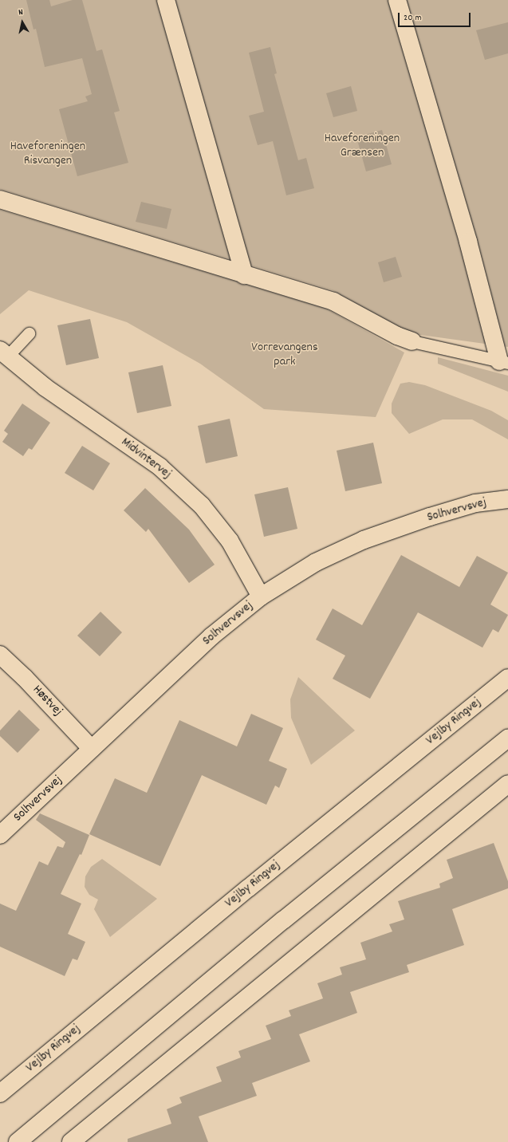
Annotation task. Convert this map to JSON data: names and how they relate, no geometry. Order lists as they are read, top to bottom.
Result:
{
  "streets": {
    "street": [
      "Midvintervej",
      "Solhvervsvej",
      "Høstvej",
      "Vejlby Ringvej"
    ]
  },
  "crossings": [
    ["Midvintervej", "Solhvervsvej"],
    ["Solhvervsvej", "Høstvej"]
  ],
  "parks": ["Haveforeningen Grænsen", "Haveforeningen Risvangen", "Vorrevangens park"],
  "scale_bar": "20 m",
  "north": "top"
}
